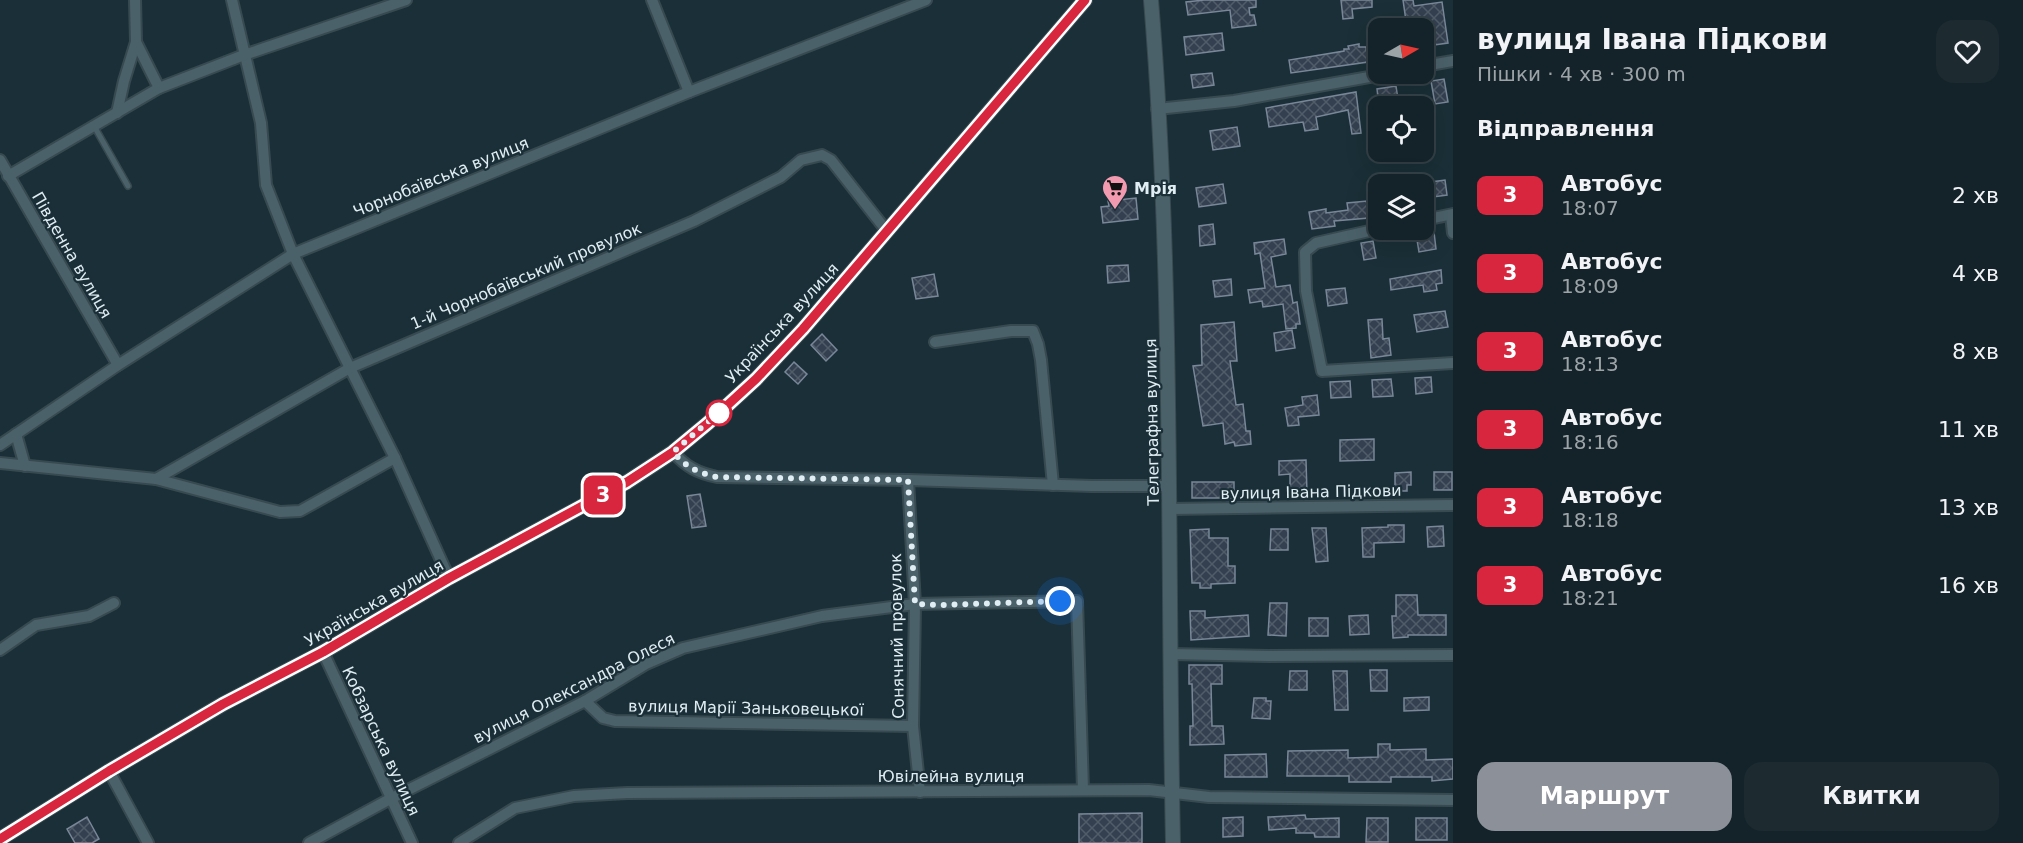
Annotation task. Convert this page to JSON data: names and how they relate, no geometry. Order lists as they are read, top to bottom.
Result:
{
  "streets": {
    "street": [
      "Чорнобаївська вулиця",
      "Південна вулиця",
      "1-й Чорнобаївський провулок",
      "Українська вулиця",
      "Телеграфна вулиця",
      "вулиця Івана Підкови",
      "Сонячний провулок",
      "вулиця Олександра Олеся",
      "вулиця Марії Заньковецької",
      "Кобзарська вулиця",
      "Ювілейна вулиця"
    ]
  },
  "crossings": [
    ["Чорнобаївська вулиця", "Південна вулиця"],
    ["1-й Чорнобаївський провулок", "Українська вулиця"],
    ["Українська вулиця", "Кобзарська вулиця"],
    ["Телеграфна вулиця", "вулиця Івана Підкови"],
    ["Телеграфна вулиця", "Ювілейна вулиця"],
    ["Сонячний провулок", "вулиця Олександра Олеся"],
    ["Сонячний провулок", "вулиця Марії Заньковецької"],
    ["Сонячний провулок", "Ювілейна вулиця"],
    ["вулиця Олександра Олеся", "вулиця Марії Заньковецької"],
    ["вулиця Олександра Олеся", "Кобзарська вулиця"],
    ["вулиця Олександра Олеся", "Ювілейна вулиця"]
  ],
  "places": {
    "supermarket": ["Мрія"]
  },
  "lines": ["bus line 3"],
  "north": "right",
  "page": {
    "on_map": "3",
    "heading": [
      ["вулиця Івана Підкови", "Пішки · 4 хв · 300 m"],
      "Відправлення"
    ],
    "list": [
      {
        "mark": "3",
        "name": "Автобус",
        "note": "18:07",
        "value": "2 хв"
      },
      {
        "mark": "3",
        "name": "Автобус",
        "note": "18:09",
        "value": "4 хв"
      },
      {
        "mark": "3",
        "name": "Автобус",
        "note": "18:13",
        "value": "8 хв"
      },
      {
        "mark": "3",
        "name": "Автобус",
        "note": "18:16",
        "value": "11 хв"
      },
      {
        "mark": "3",
        "name": "Автобус",
        "note": "18:18",
        "value": "13 хв"
      },
      {
        "mark": "3",
        "name": "Автобус",
        "note": "18:21",
        "value": "16 хв"
      }
    ],
    "buttons": ["Маршрут", "Квитки"]
  }
}
